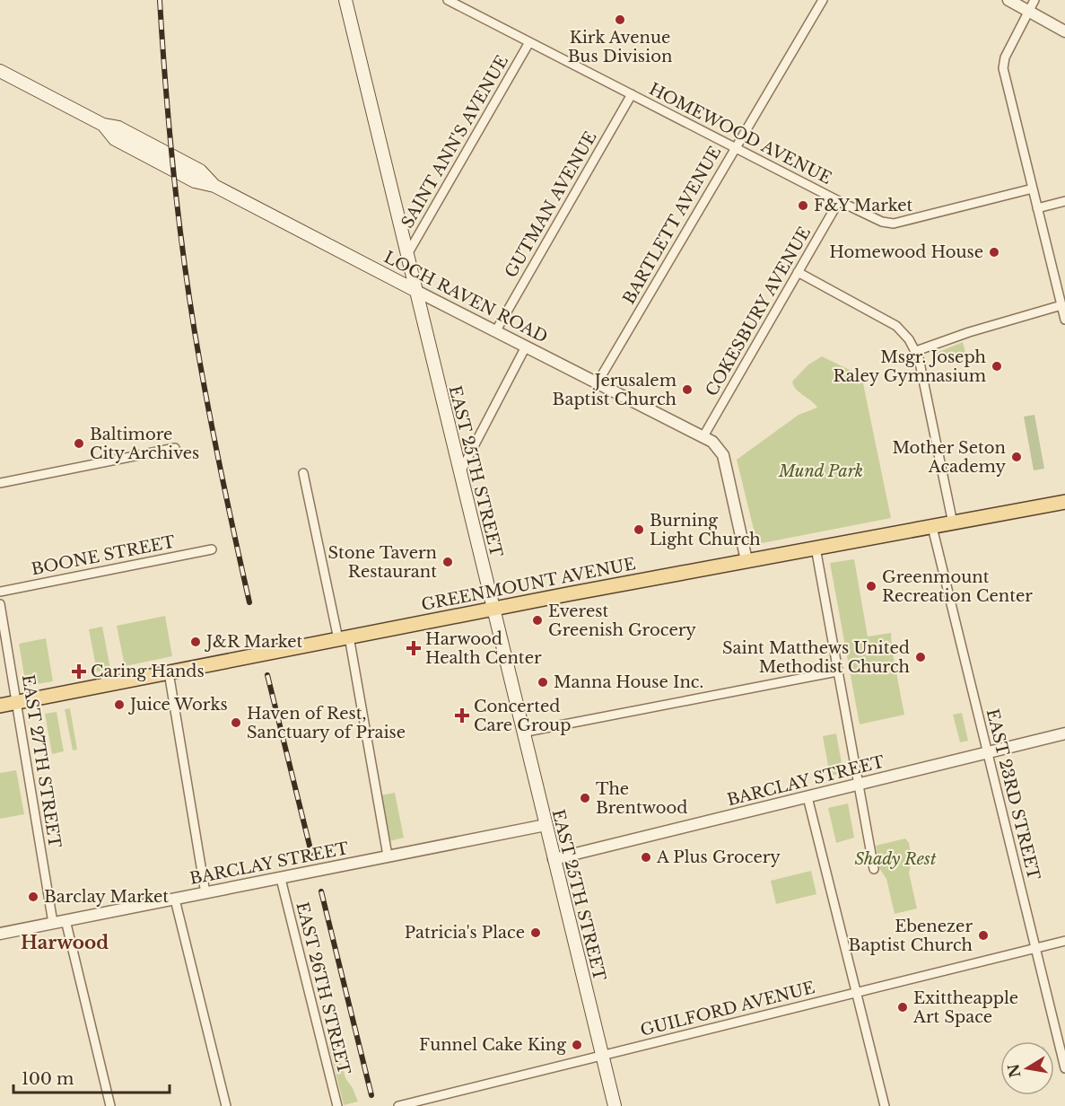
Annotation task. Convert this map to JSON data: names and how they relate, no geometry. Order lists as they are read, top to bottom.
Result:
{
  "streets": {
    "main road": ["LOCH RAVEN ROAD", "EAST 25TH STREET", "GREENMOUNT AVENUE"],
    "street": [
      "HOMEWOOD AVENUE",
      "SAINT ANN'S AVENUE",
      "GUTMAN AVENUE",
      "BARTLETT AVENUE",
      "COKESBURY AVENUE",
      "BOONE STREET",
      "EAST 27TH STREET",
      "BARCLAY STREET",
      "EAST 23RD STREET",
      "EAST 26TH STREET",
      "GUILFORD AVENUE"
    ]
  },
  "crossings": [
    ["HOMEWOOD AVENUE", "SAINT ANN'S AVENUE"],
    ["HOMEWOOD AVENUE", "GUTMAN AVENUE"],
    ["HOMEWOOD AVENUE", "BARTLETT AVENUE"],
    ["HOMEWOOD AVENUE", "COKESBURY AVENUE"],
    ["SAINT ANN'S AVENUE", "EAST 25TH STREET"],
    ["GUTMAN AVENUE", "LOCH RAVEN ROAD"],
    ["BARTLETT AVENUE", "LOCH RAVEN ROAD"],
    ["LOCH RAVEN ROAD", "COKESBURY AVENUE"],
    ["LOCH RAVEN ROAD", "EAST 25TH STREET"],
    ["LOCH RAVEN ROAD", "GREENMOUNT AVENUE"],
    ["EAST 25TH STREET", "GREENMOUNT AVENUE"],
    ["EAST 25TH STREET", "BARCLAY STREET"],
    ["EAST 25TH STREET", "GUILFORD AVENUE"],
    ["GREENMOUNT AVENUE", "EAST 27TH STREET"],
    ["GREENMOUNT AVENUE", "EAST 23RD STREET"],
    ["EAST 27TH STREET", "BARCLAY STREET"],
    ["BARCLAY STREET", "EAST 23RD STREET"],
    ["BARCLAY STREET", "EAST 26TH STREET"],
    ["EAST 23RD STREET", "GUILFORD AVENUE"]
  ],
  "districts": ["Harwood"],
  "parks": ["Mund Park", "Shady Rest"],
  "places": {
    "other": [
      "Kirk Avenue Bus Division",
      "F&Y Market",
      "Homewood House",
      "Msgr. Joseph Raley Gymnasium",
      "Jerusalem Baptist Church",
      "Baltimore City Archives",
      "Mother Seton Academy",
      "Burning Light Church",
      "Stone Tavern Restaurant",
      "Greenmount Recreation Center",
      "Everest Greenish Grocery",
      "J&R Market",
      "Saint Matthews United Methodist Church",
      "Manna House Inc.",
      "Juice Works",
      "Haven of Rest, Sanctuary of Praise",
      "The Brentwood",
      "A Plus Grocery",
      "Barclay Market",
      "Patricia's Place",
      "Ebenezer Baptist Church",
      "Exittheapple Art Space",
      "Funnel Cake King"
    ],
    "health": ["Harwood Health Center", "Caring Hands", "Concerted Care Group"]
  },
  "scale_bar": "100 m",
  "north": "left"
}
